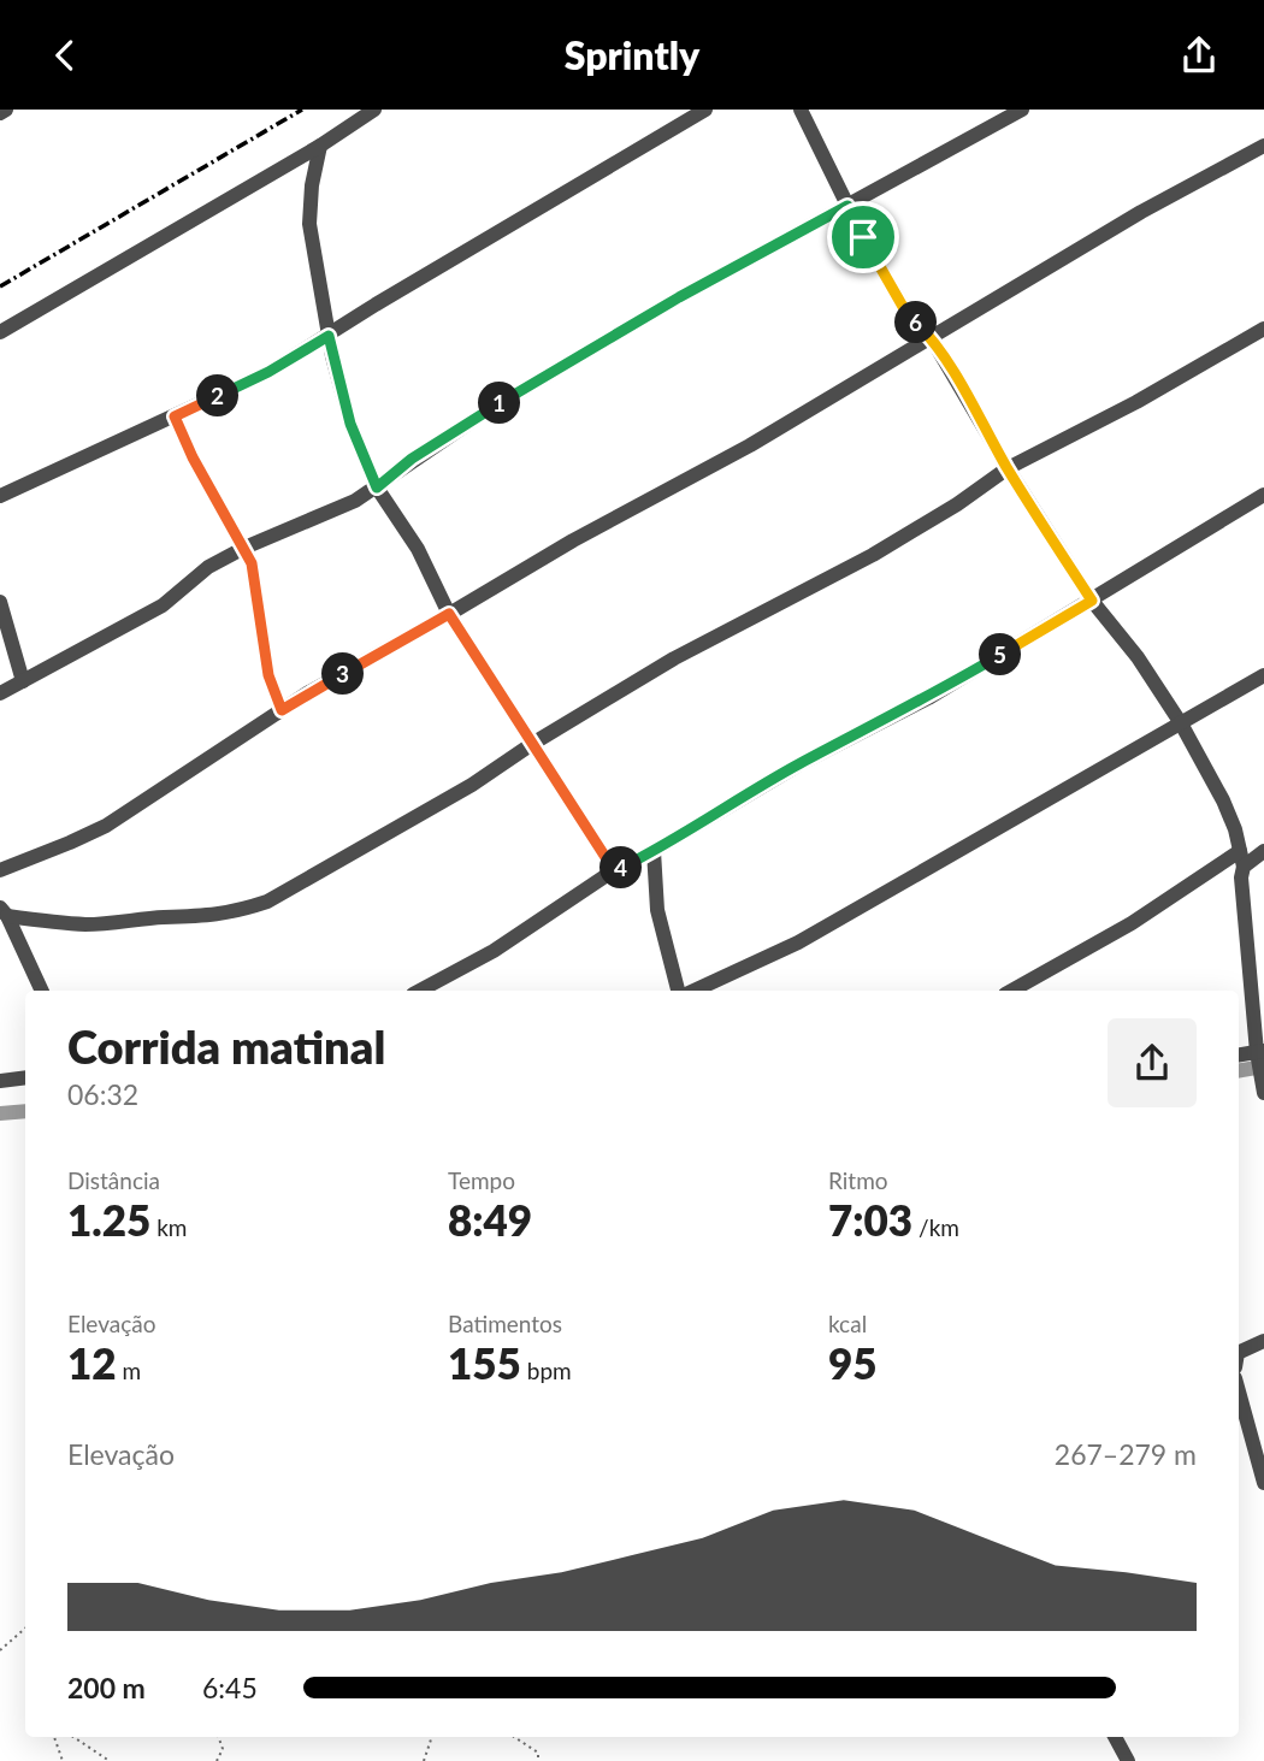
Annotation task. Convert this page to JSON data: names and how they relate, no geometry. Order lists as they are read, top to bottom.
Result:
{
  "page": {
    "header": "Sprintly",
    "pins": [
      "6",
      "2",
      "1",
      "5",
      "3",
      "4"
    ],
    "heading": ["Corrida matinal", "06:32"],
    "stats": [
      ["Distância", "1.25 km"],
      ["Tempo", "8:49"],
      ["Ritmo", "7:03 /km"],
      ["Elevação", "12 m"],
      ["Batimentos", "155 bpm"],
      ["kcal", "95"]
    ],
    "chart": ["Elevação", "267–279 m"],
    "list": [
      {
        "name": "200 m",
        "note": "6:45"
      }
    ]
  }
}
